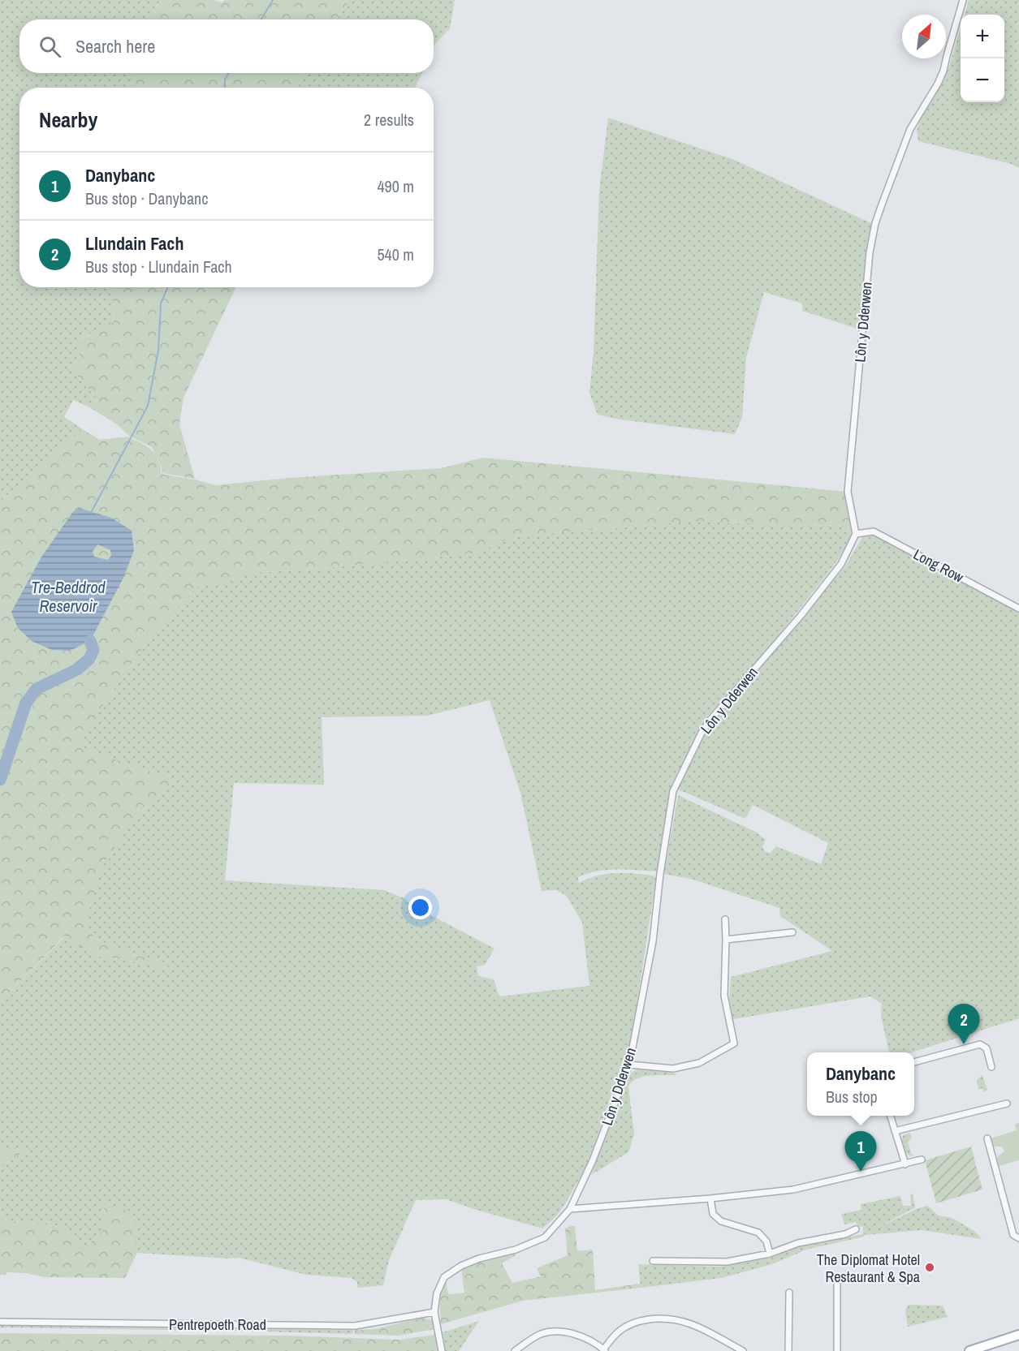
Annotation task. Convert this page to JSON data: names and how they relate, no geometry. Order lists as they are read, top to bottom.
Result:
{
  "streets": {
    "street": ["Lôn y Dderwen", "Long Row", "Pentrepoeth Road"]
  },
  "crossings": [
    ["Lôn y Dderwen", "Long Row"],
    ["Lôn y Dderwen", "Pentrepoeth Road"]
  ],
  "water": ["Tre-Beddrod Reservoir"],
  "places": ["The Diplomat Hotel Restaurant & Spa"],
  "north": "top right",
  "page": {
    "map_buttons": ["+", "−"],
    "search": "Search here",
    "heading": ["Nearby", "2 results"],
    "list": [
      {
        "mark": "1",
        "name": "Danybanc",
        "note": "Bus stop · Danybanc",
        "value": "490 m"
      },
      {
        "mark": "2",
        "name": "Llundain Fach",
        "note": "Bus stop · Llundain Fach",
        "value": "540 m"
      }
    ],
    "pins": ["2", "1"],
    "popup": ["Danybanc", "Bus stop"]
  }
}
